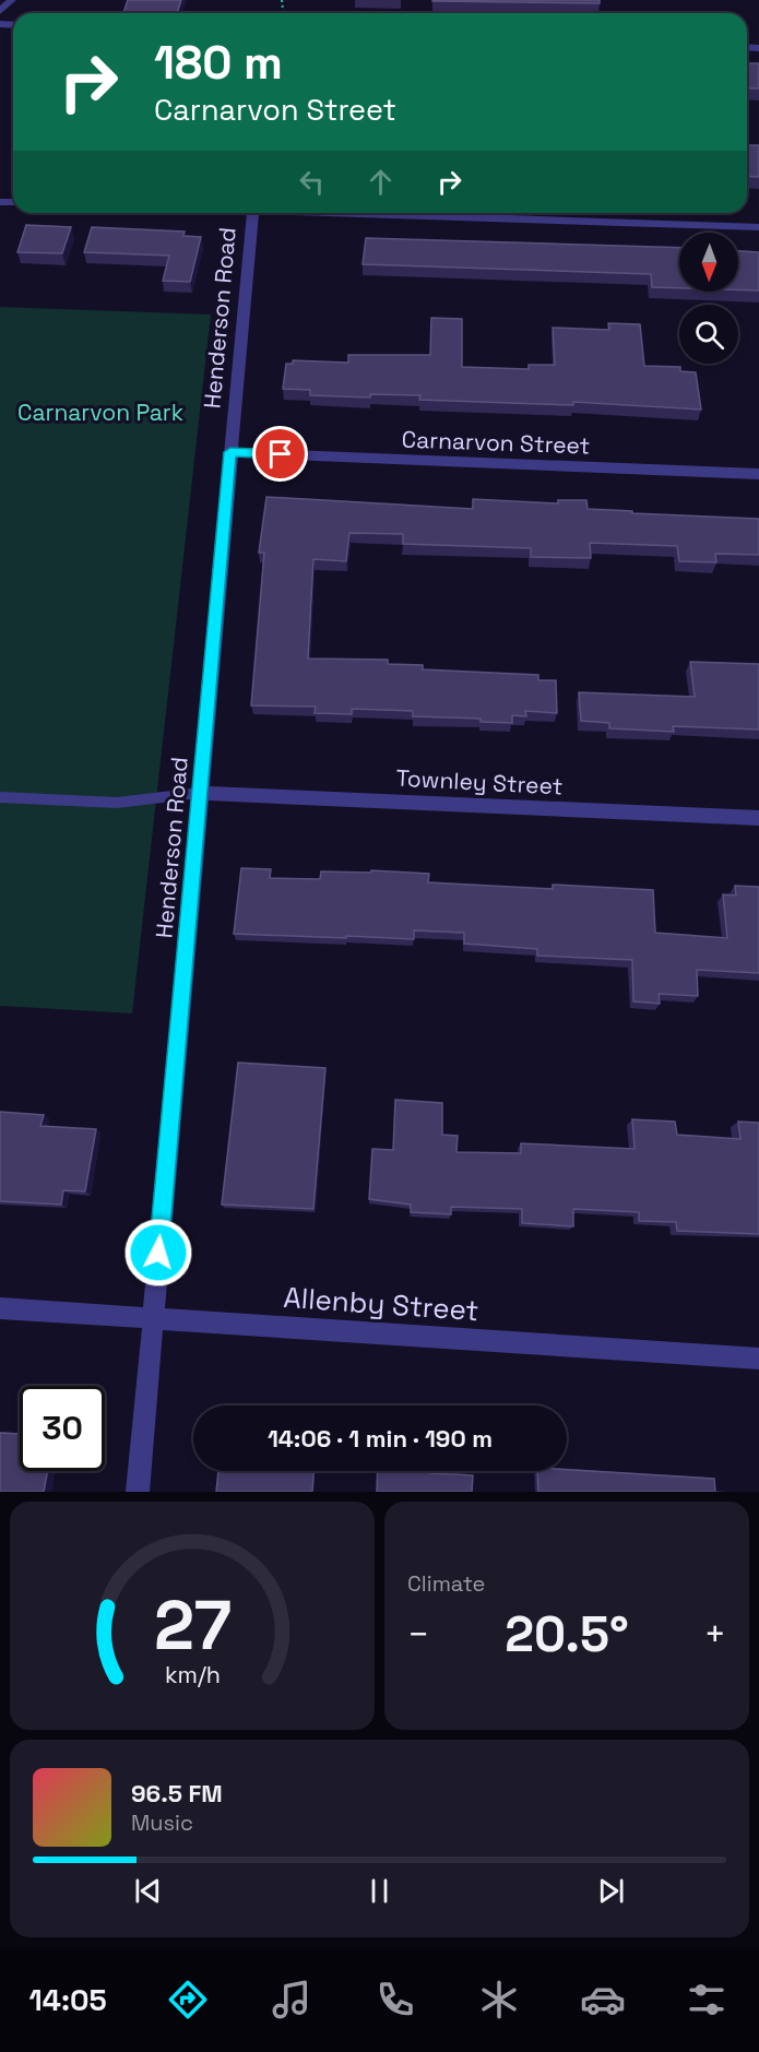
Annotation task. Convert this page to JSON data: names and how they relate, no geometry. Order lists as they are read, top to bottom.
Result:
{
  "streets": {
    "street": [
      "Henderson Road",
      "Carnarvon Street",
      "Townley Street",
      "Allenby Street"
    ]
  },
  "crossings": [
    ["Henderson Road", "Carnarvon Street"],
    ["Henderson Road", "Townley Street"],
    ["Henderson Road", "Allenby Street"]
  ],
  "parks": ["Carnarvon Park"],
  "north": "bottom",
  "page": {
    "turn": ["180 m", "Carnarvon Street"],
    "limit": "30",
    "trip": "14:06 · 1 min · 190 m",
    "tile": "Climate",
    "heat": ["−", "20.5°", "+"],
    "song": ["96.5 FM", "Music"],
    "tabs": "14:05",
    "gauge": ["27", "km/h"]
  }
}
